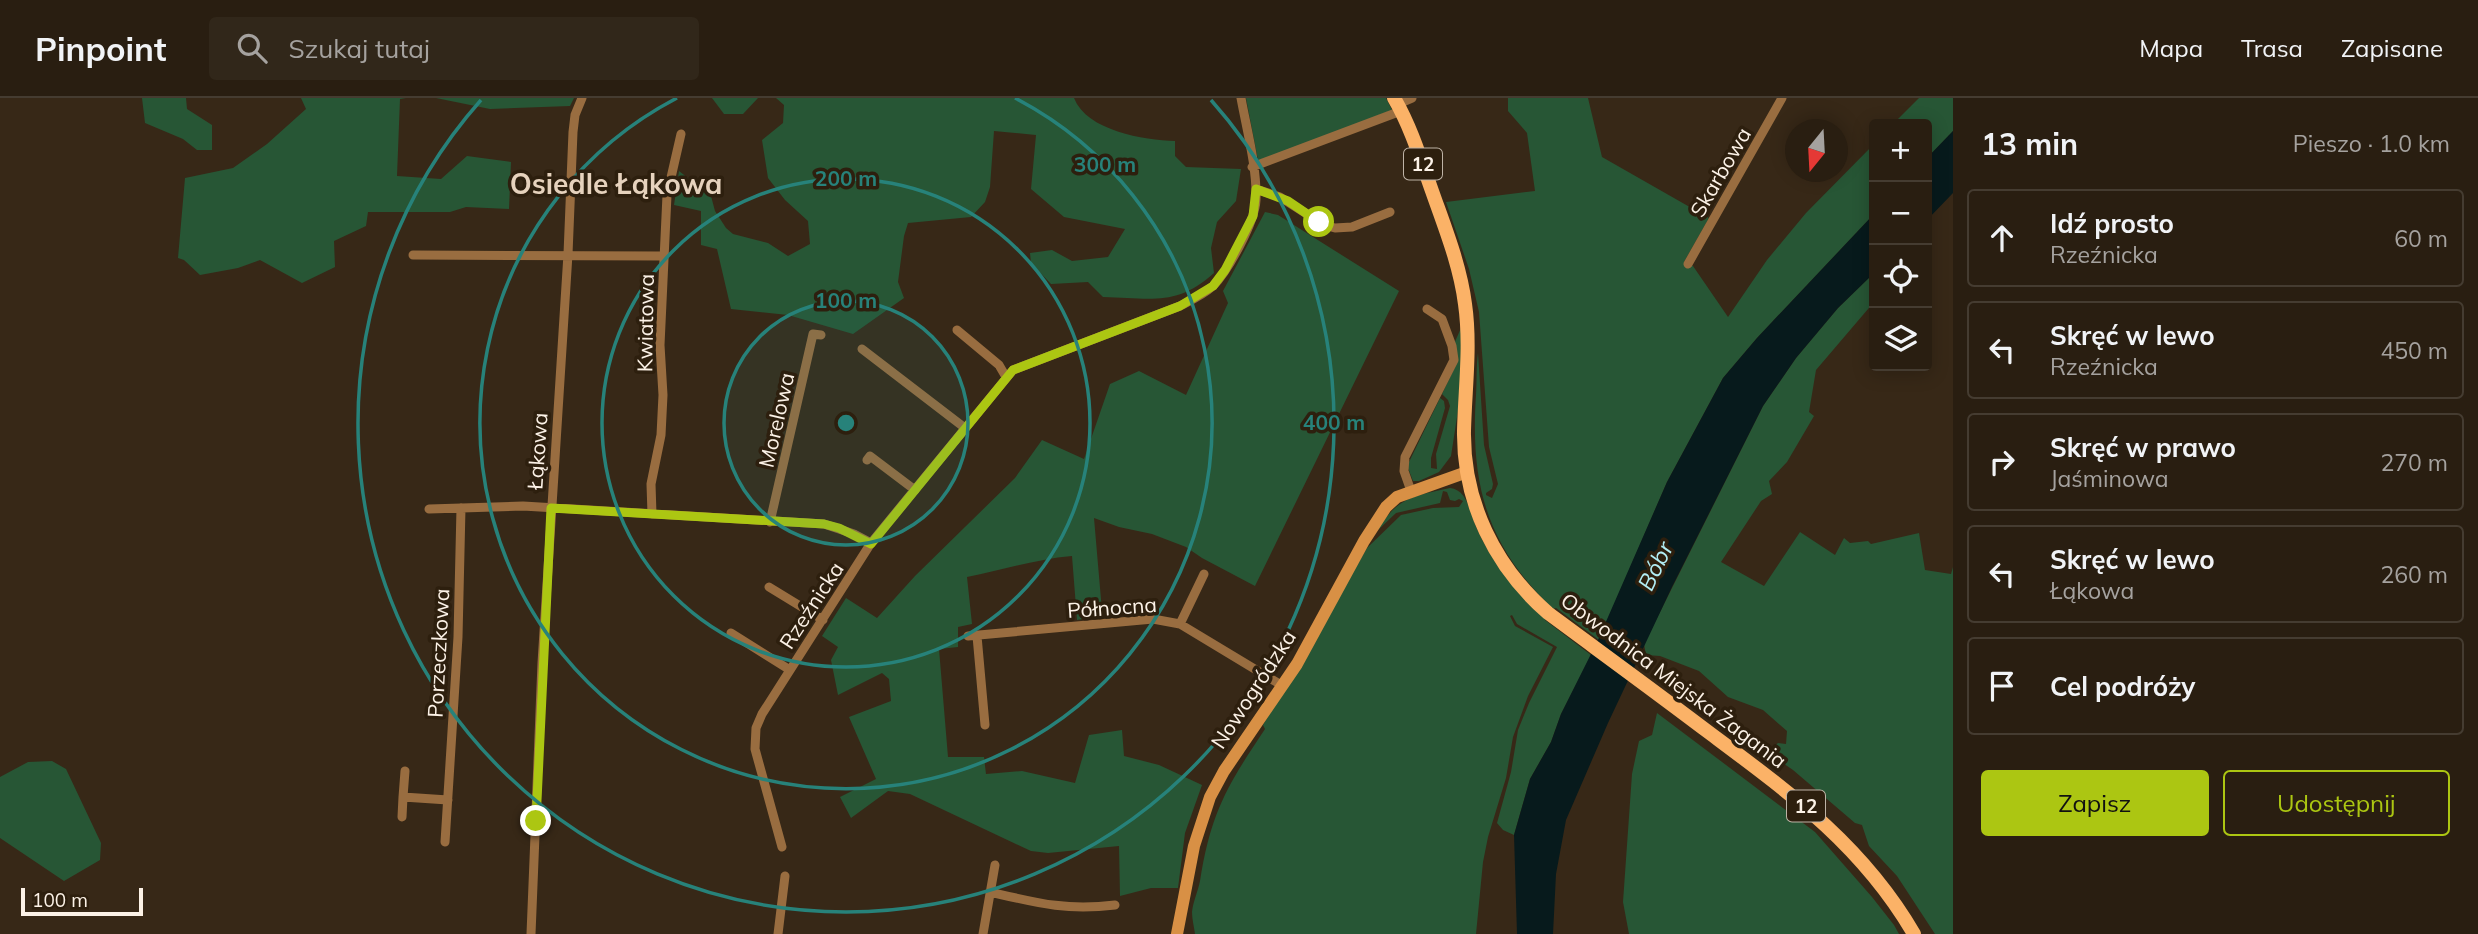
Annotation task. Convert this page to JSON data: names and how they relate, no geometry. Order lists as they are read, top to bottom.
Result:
{
  "streets": {
    "main road": ["12", "Obwodnica Miejska Żagania", "Nowogródzka"],
    "street": [
      "Skarbowa",
      "Kwiatowa",
      "Morelowa",
      "Łąkowa",
      "Rzeźnicka",
      "Północna",
      "Porzeczkowa"
    ]
  },
  "crossings": [
    ["12", "Obwodnica Miejska Żagania"],
    ["12", "Nowogródzka"],
    ["Północna", "Nowogródzka"],
    ["Obwodnica Miejska Żagania", "Nowogródzka"]
  ],
  "districts": ["Osiedle Łąkowa"],
  "water": ["Bóbr"],
  "scale_bar": "100 m",
  "north": "bottom",
  "page": {
    "header": "Pinpoint",
    "search": "Szukaj tutaj",
    "nav": ["Mapa", "Trasa", "Zapisane"],
    "heading": ["13 min", "Pieszo · 1.0 km"],
    "map_buttons": ["+", "−"],
    "list": [
      ["Idź prosto", "Rzeźnicka", "60 m"],
      ["Skręć w lewo", "Rzeźnicka", "450 m"],
      ["Skręć w prawo", "Jaśminowa", "270 m"],
      ["Skręć w lewo", "Łąkowa", "260 m"],
      "Cel podróży"
    ],
    "buttons": ["Zapisz", "Udostępnij"],
    "scale": "100 m"
  },
  "rings": [
    "300 m",
    "200 m",
    "100 m",
    "400 m"
  ]
}
